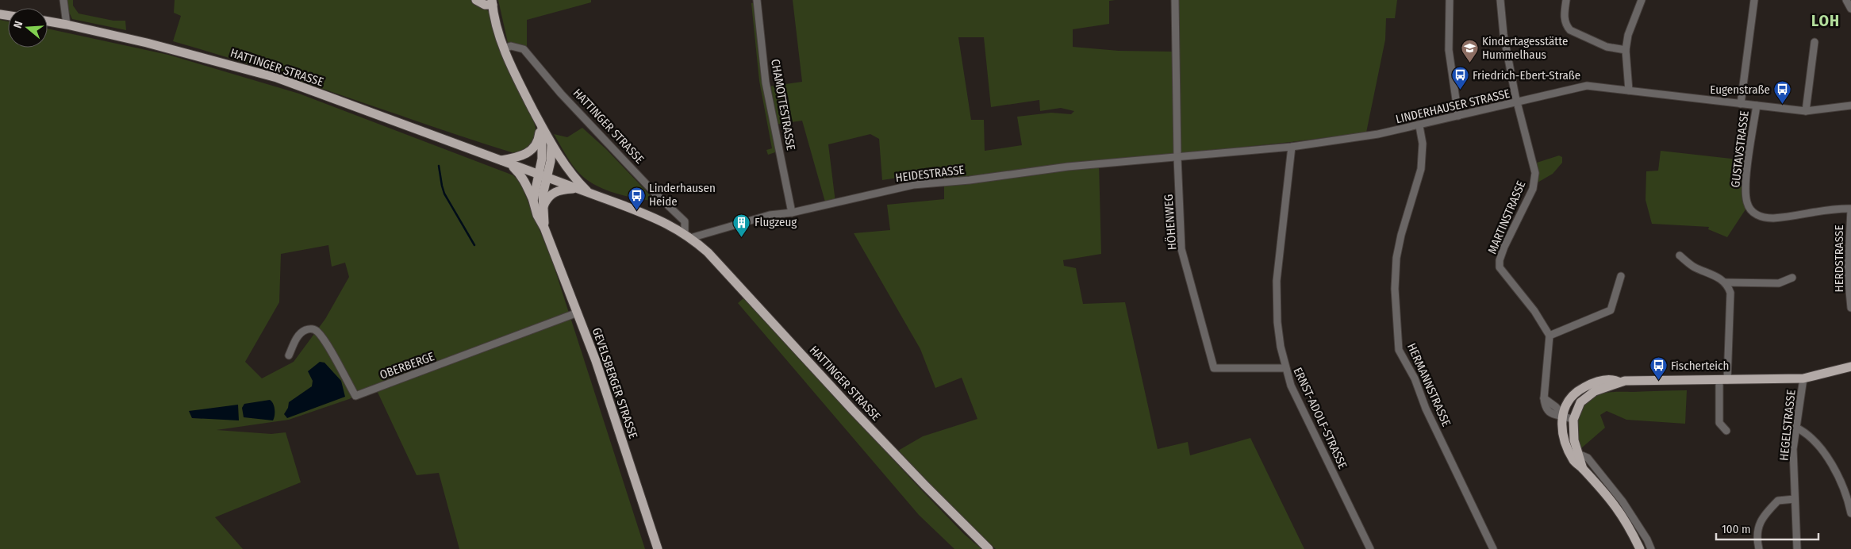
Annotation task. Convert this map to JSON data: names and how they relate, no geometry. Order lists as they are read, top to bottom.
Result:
{
  "streets": {
    "main road": ["HATTINGER STRASSE", "GEVELSBERGER STRASSE"],
    "street": [
      "CHAMOTTESTRASSE",
      "LINDERHAUSER STRASSE",
      "GUSTAVSTRASSE",
      "HEIDESTRASSE",
      "MARTINSTRASSE",
      "HÖHENWEG",
      "HERDSTRASSE",
      "OBERBERGE",
      "HERMANNSTRASSE",
      "ERNST-ADOLF-STRASSE",
      "HEGELSTRASSE"
    ]
  },
  "crossings": [
    ["HATTINGER STRASSE", "HEIDESTRASSE"],
    ["HATTINGER STRASSE", "GEVELSBERGER STRASSE"],
    ["CHAMOTTESTRASSE", "HEIDESTRASSE"],
    ["LINDERHAUSER STRASSE", "GUSTAVSTRASSE"],
    ["LINDERHAUSER STRASSE", "HEIDESTRASSE"],
    ["LINDERHAUSER STRASSE", "MARTINSTRASSE"],
    ["LINDERHAUSER STRASSE", "HÖHENWEG"],
    ["LINDERHAUSER STRASSE", "HERMANNSTRASSE"],
    ["LINDERHAUSER STRASSE", "ERNST-ADOLF-STRASSE"],
    ["GUSTAVSTRASSE", "HERDSTRASSE"],
    ["HEIDESTRASSE", "HÖHENWEG"],
    ["HÖHENWEG", "ERNST-ADOLF-STRASSE"],
    ["OBERBERGE", "GEVELSBERGER STRASSE"]
  ],
  "districts": ["LOH"],
  "places": {
    "school or university": ["Kindertagesstätte Hummelhaus"],
    "bus stop": [
      "Friedrich-Ebert-Straße",
      "Eugenstraße",
      "Linderhausen Heide",
      "Fischerteich"
    ],
    "building": ["Flugzeug"]
  },
  "scale_bar": "100 m",
  "north": "left"
}
